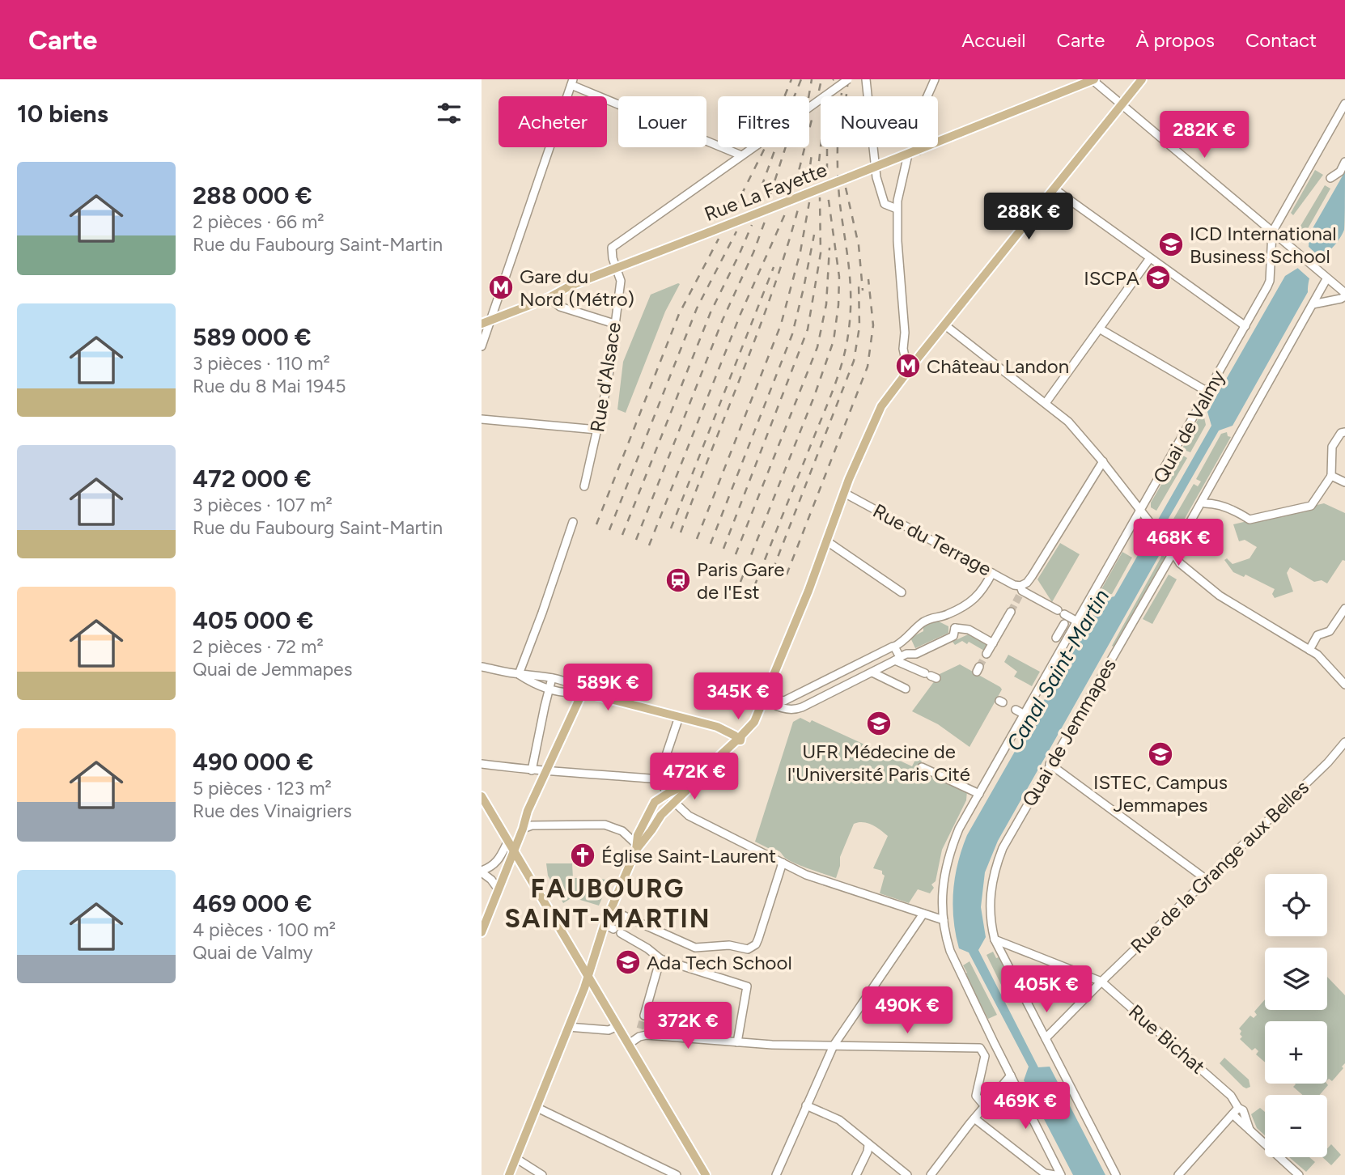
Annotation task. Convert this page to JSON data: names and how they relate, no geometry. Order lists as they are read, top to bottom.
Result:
{
  "streets": {
    "main road": ["Rue La Fayette"],
    "street": [
      "Rue d'Alsace",
      "Quai de Valmy",
      "Rue du Terrage",
      "Quai de Jemmapes",
      "Rue de la Grange aux Belles",
      "Rue Bichat"
    ]
  },
  "crossings": [
    ["Rue La Fayette", "Rue d'Alsace"],
    ["Quai de Valmy", "Rue du Terrage"],
    ["Quai de Jemmapes", "Rue de la Grange aux Belles"],
    ["Quai de Jemmapes", "Rue Bichat"],
    ["Rue de la Grange aux Belles", "Rue Bichat"]
  ],
  "districts": ["FAUBOURG SAINT-MARTIN"],
  "water": ["Canal Saint-Martin"],
  "places": {
    "school or university": [
      "ICD International Business School",
      "ISCPA",
      "UFR Médecine de l'Université Paris Cité",
      "ISTEC, Campus Jemmapes",
      "Ada Tech School"
    ],
    "metro station": ["Gare du Nord (Métro)", "Château Landon"],
    "station": ["Paris Gare de l'Est"],
    "church": ["Église Saint-Laurent"]
  },
  "page": {
    "header": "Carte",
    "nav": [
      "Accueil",
      "Carte",
      "À propos",
      "Contact"
    ],
    "heading": "10 biens",
    "chip": [
      "Acheter",
      "Louer",
      "Filtres",
      "Nouveau"
    ],
    "price": [
      "282K €",
      "288K €",
      "468K €",
      "589K €",
      "345K €",
      "472K €",
      "405K €",
      "490K €",
      "372K €",
      "469K €"
    ],
    "list": [
      {
        "name": "288 000 €",
        "note": "2 pièces · 66 m² · Rue du Faubourg Saint-Martin"
      },
      {
        "name": "589 000 €",
        "note": "3 pièces · 110 m² · Rue du 8 Mai 1945"
      },
      {
        "name": "472 000 €",
        "note": "3 pièces · 107 m² · Rue du Faubourg Saint-Martin"
      },
      {
        "name": "405 000 €",
        "note": "2 pièces · 72 m² · Quai de Jemmapes"
      },
      {
        "name": "490 000 €",
        "note": "5 pièces · 123 m² · Rue des Vinaigriers"
      },
      {
        "name": "469 000 €",
        "note": "4 pièces · 100 m² · Quai de Valmy"
      }
    ],
    "map_buttons": ["+", "−"]
  }
}
